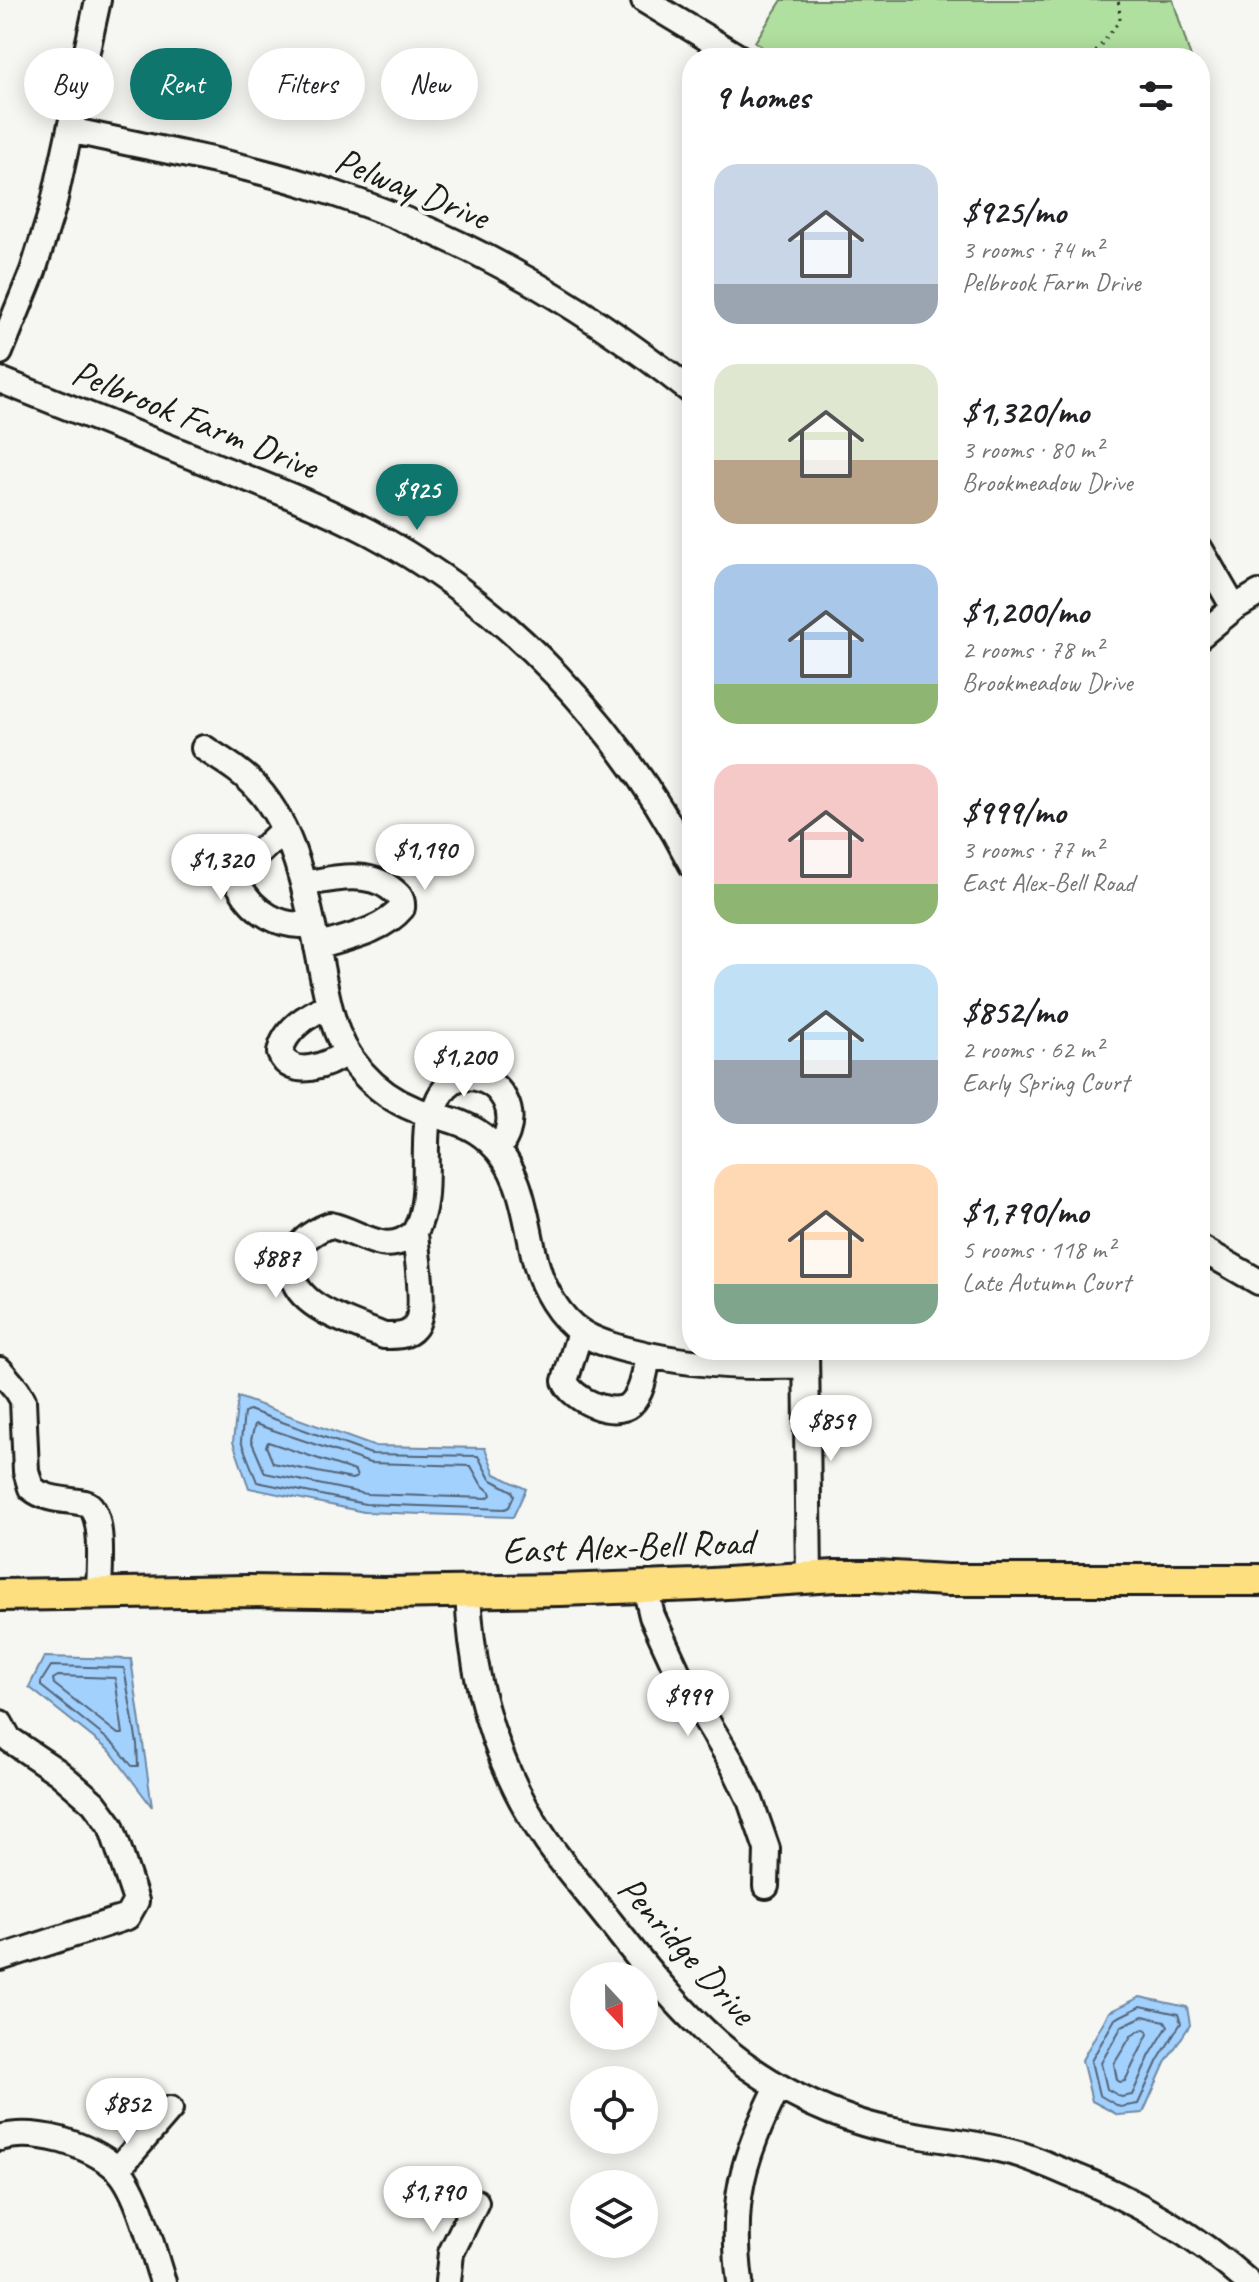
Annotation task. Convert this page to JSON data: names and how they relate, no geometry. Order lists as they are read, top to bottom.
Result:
{
  "streets": {
    "main road": ["East Alex-Bell Road"],
    "street": ["Pelway Drive", "Pelbrook Farm Drive", "Penridge Drive"]
  },
  "crossings": [
    ["East Alex-Bell Road", "Penridge Drive"]
  ],
  "north": "bottom",
  "page": {
    "chip": [
      "Buy",
      "Rent",
      "Filters",
      "New"
    ],
    "heading": "9 homes",
    "list": [
      {
        "name": "$925/mo",
        "note": "3 rooms · 74 m² · Pelbrook Farm Drive"
      },
      {
        "name": "$1,320/mo",
        "note": "3 rooms · 80 m² · Brookmeadow Drive"
      },
      {
        "name": "$1,200/mo",
        "note": "2 rooms · 78 m² · Brookmeadow Drive"
      },
      {
        "name": "$999/mo",
        "note": "3 rooms · 77 m² · East Alex-Bell Road"
      },
      {
        "name": "$852/mo",
        "note": "2 rooms · 62 m² · Early Spring Court"
      },
      {
        "name": "$1,790/mo",
        "note": "5 rooms · 118 m² · Late Autumn Court"
      }
    ],
    "price": [
      "$925",
      "$1,190",
      "$1,320",
      "$1,200",
      "$887",
      "$859",
      "$999",
      "$852",
      "$1,790"
    ]
  }
}
